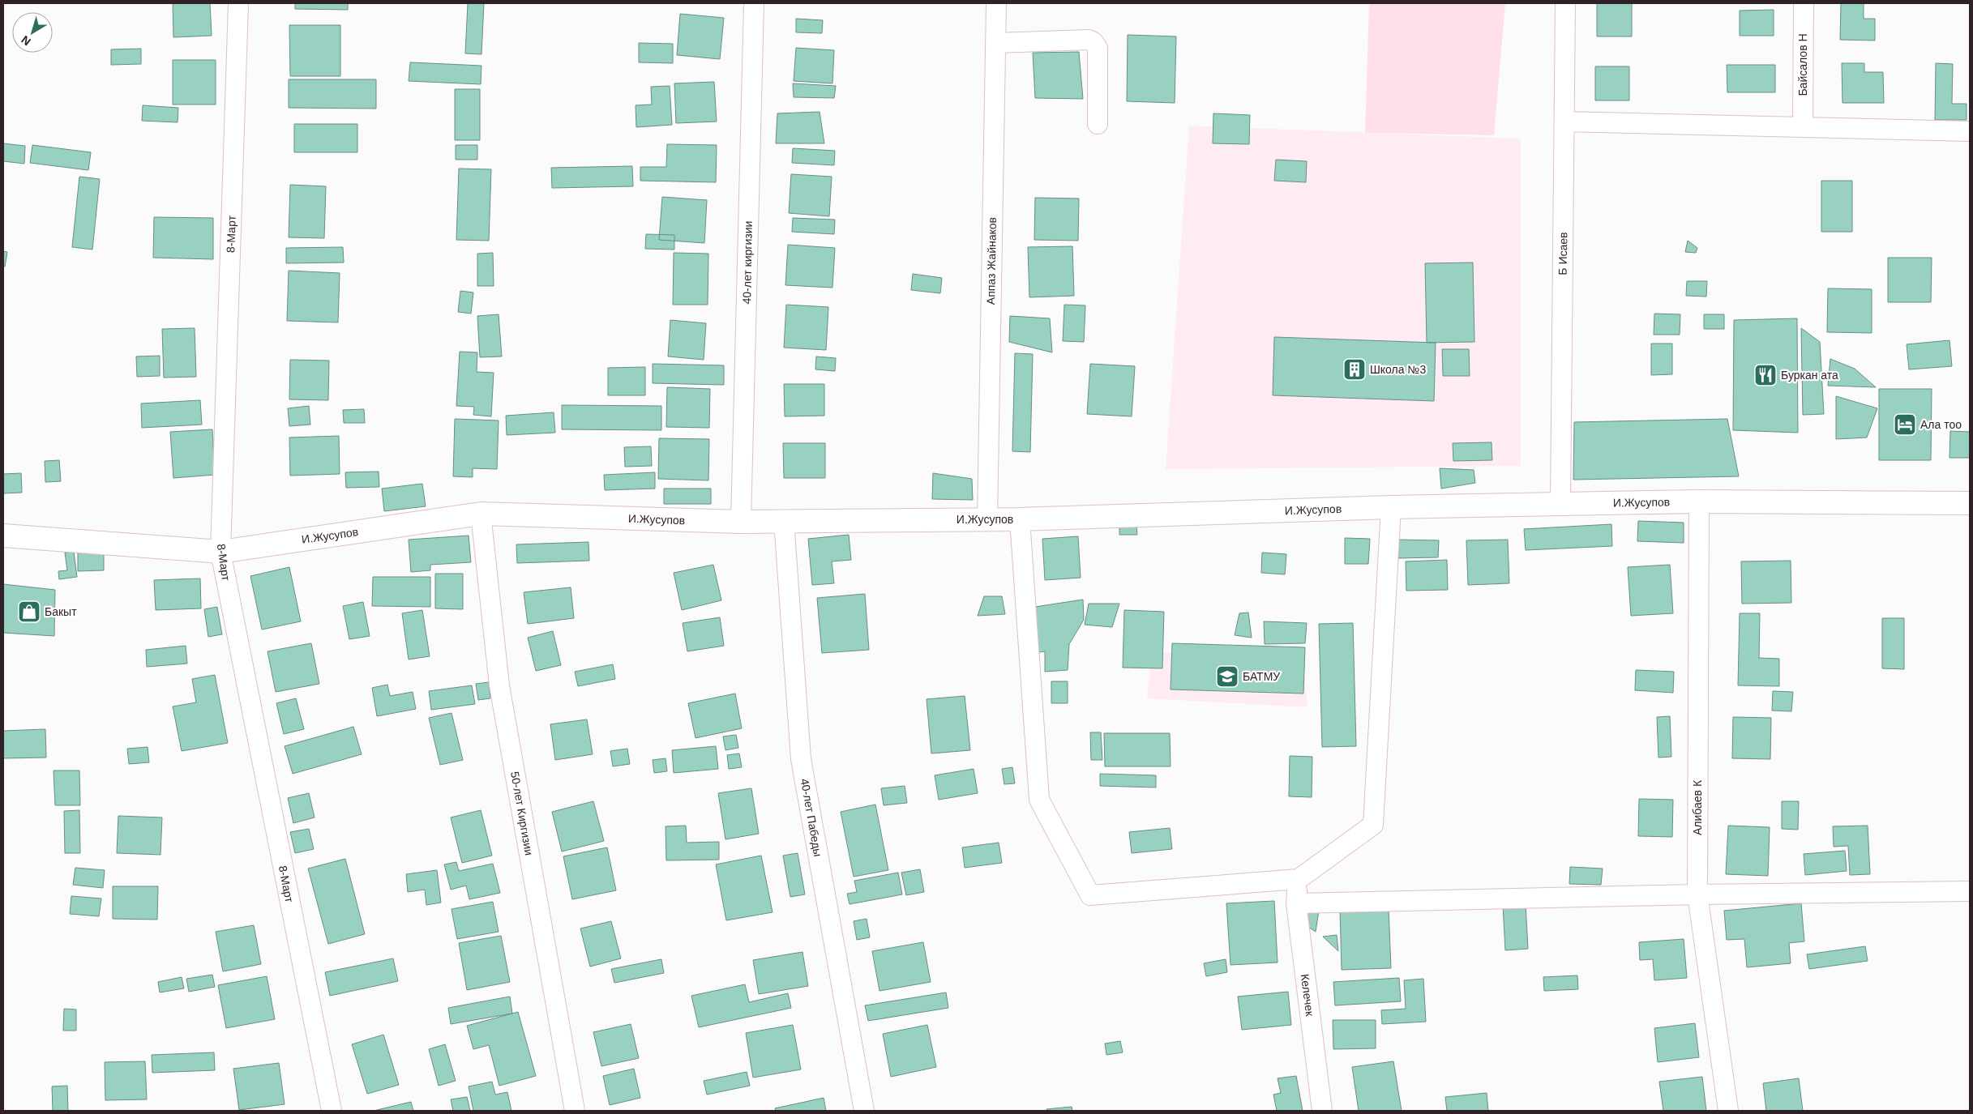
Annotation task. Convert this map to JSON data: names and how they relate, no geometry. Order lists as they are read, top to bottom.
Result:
{
  "streets": {
    "street": [
      "Байсалов Н",
      "8-Март",
      "Б Исаев",
      "Аппаз Жайнаков",
      "40-лет киргизии",
      "И.Жусупов",
      "Алибаев К",
      "50-лет Киргизии",
      "40-лет Пабеды",
      "Келечек"
    ]
  },
  "crossings": [
    ["8-Март", "И.Жусупов"],
    ["Б Исаев", "И.Жусупов"],
    ["Аппаз Жайнаков", "И.Жусупов"],
    ["40-лет киргизии", "И.Жусупов"],
    ["И.Жусупов", "Алибаев К"],
    ["И.Жусупов", "50-лет Киргизии"],
    ["И.Жусупов", "40-лет Пабеды"]
  ],
  "places": {
    "building": ["Школа №3"],
    "restaurant": ["Буркан ата"],
    "hotel": ["Ала тоо"],
    "shop": ["Бакыт"],
    "school or university": ["БАТМУ"]
  },
  "north": "bottom left"
}
